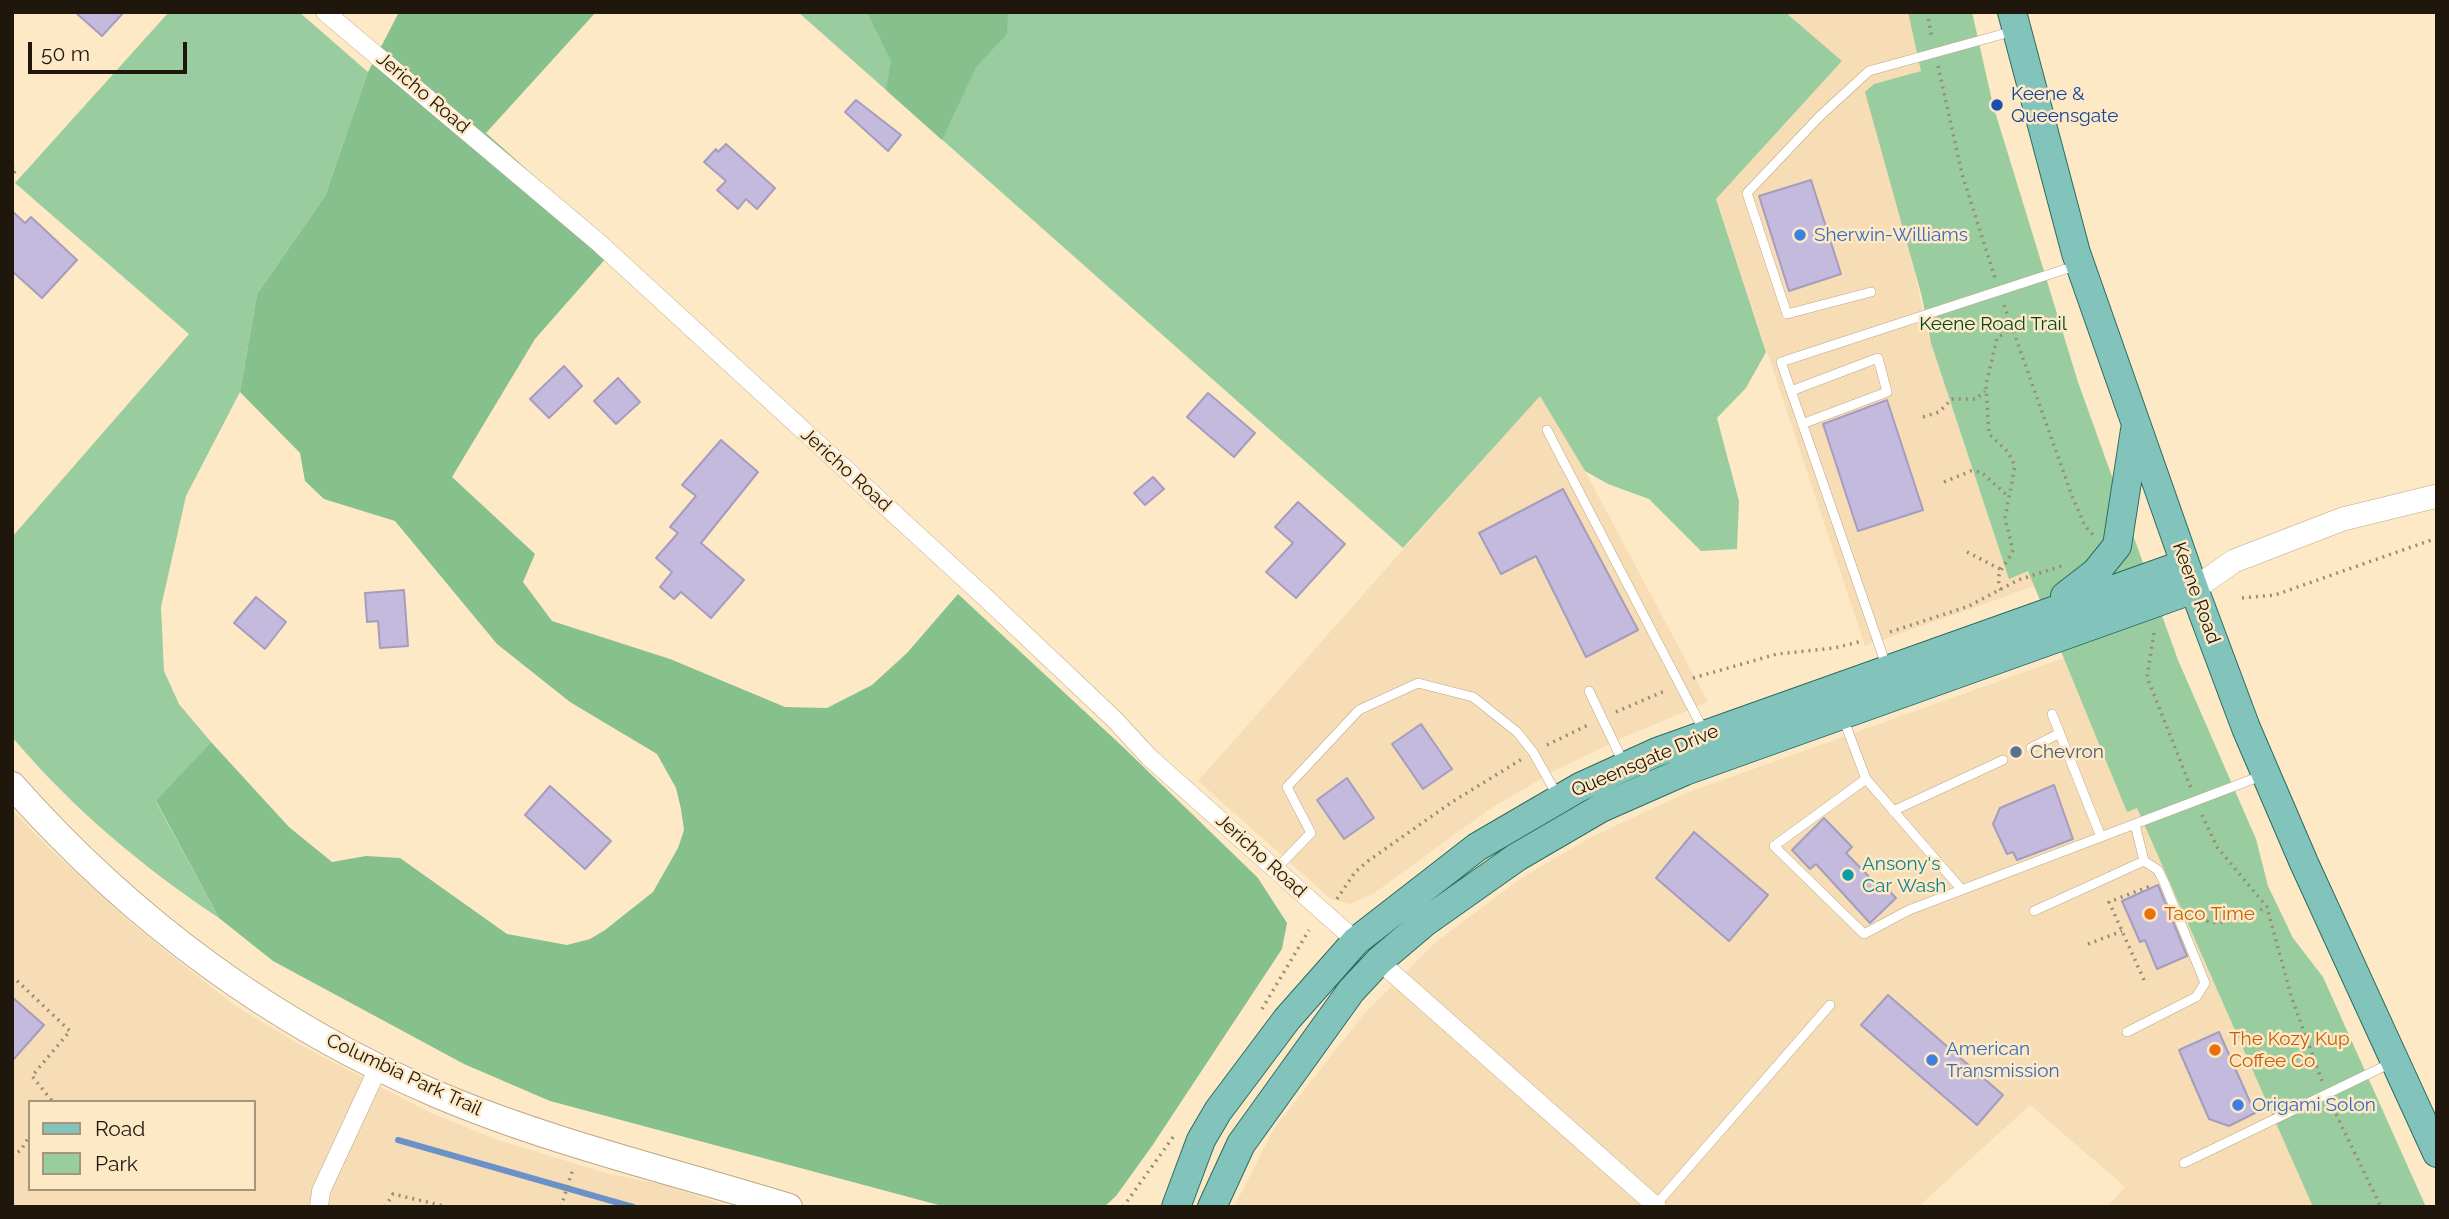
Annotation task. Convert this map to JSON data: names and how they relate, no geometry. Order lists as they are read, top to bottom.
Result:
{
  "streets": {
    "main road": ["Keene Road", "Queensgate Drive", "Columbia Park Trail"],
    "street": ["Jericho Road"]
  },
  "crossings": [
    ["Jericho Road", "Queensgate Drive"],
    ["Keene Road", "Queensgate Drive"]
  ],
  "parks": ["Keene Road Trail"],
  "places": [
    "Keene & Queensgate",
    "Sherwin-Williams",
    "Chevron",
    "Ansony's Car Wash",
    "Taco Time",
    "The Kozy Kup Coffee Co",
    "American Transmission",
    "Origami Solon"
  ],
  "legend": ["Road", "Park"],
  "scale_bar": "50 m"
}
